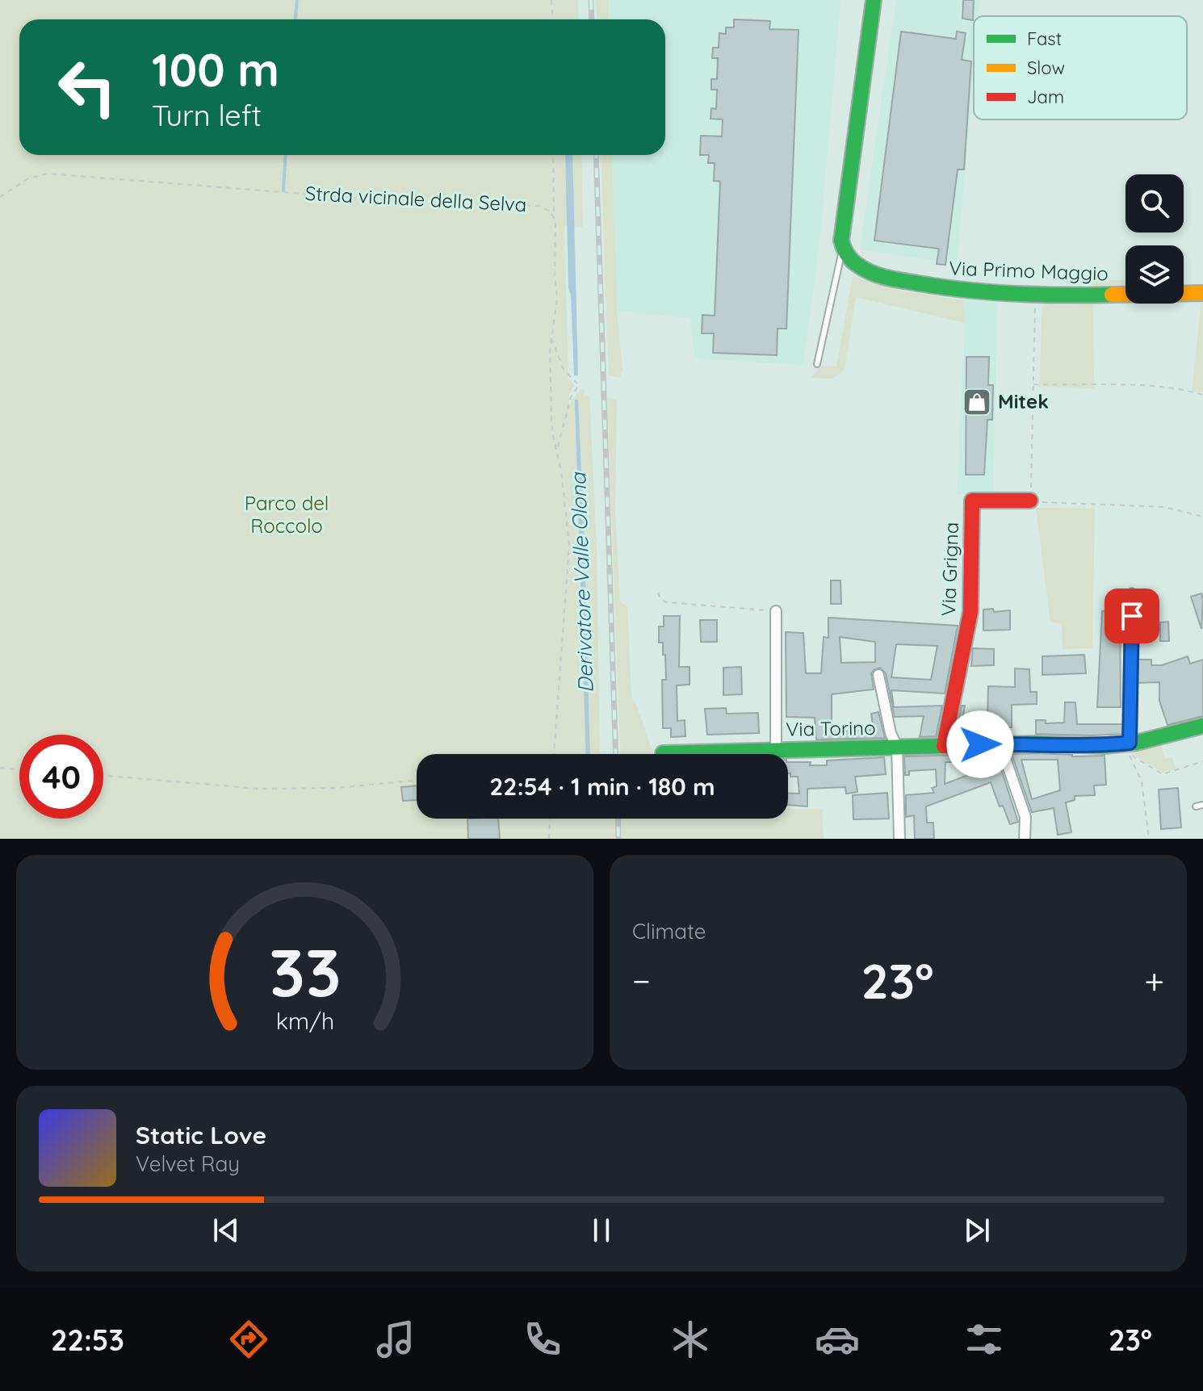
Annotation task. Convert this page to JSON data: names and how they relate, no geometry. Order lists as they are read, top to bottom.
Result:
{
  "streets": {
    "street": ["Via Primo Maggio", "Via Grigna", "Via Torino"],
    "path": ["Strda vicinale della Selva"]
  },
  "crossings": [
    ["Via Grigna", "Via Torino"]
  ],
  "water": ["Derivatore Valle Olona"],
  "parks": ["Parco del Roccolo"],
  "places": {
    "shop": ["Mitek"]
  },
  "legend": ["Fast", "Slow", "Jam"],
  "page": {
    "turn": ["100 m", "Turn left"],
    "limit": "40",
    "trip": "22:54 · 1 min · 180 m",
    "tile": "Climate",
    "heat": ["−", "23°", "+"],
    "song": ["Static Love", "Velvet Ray"],
    "tabs": ["22:53", "23°"],
    "gauge": ["33", "km/h"]
  }
}
